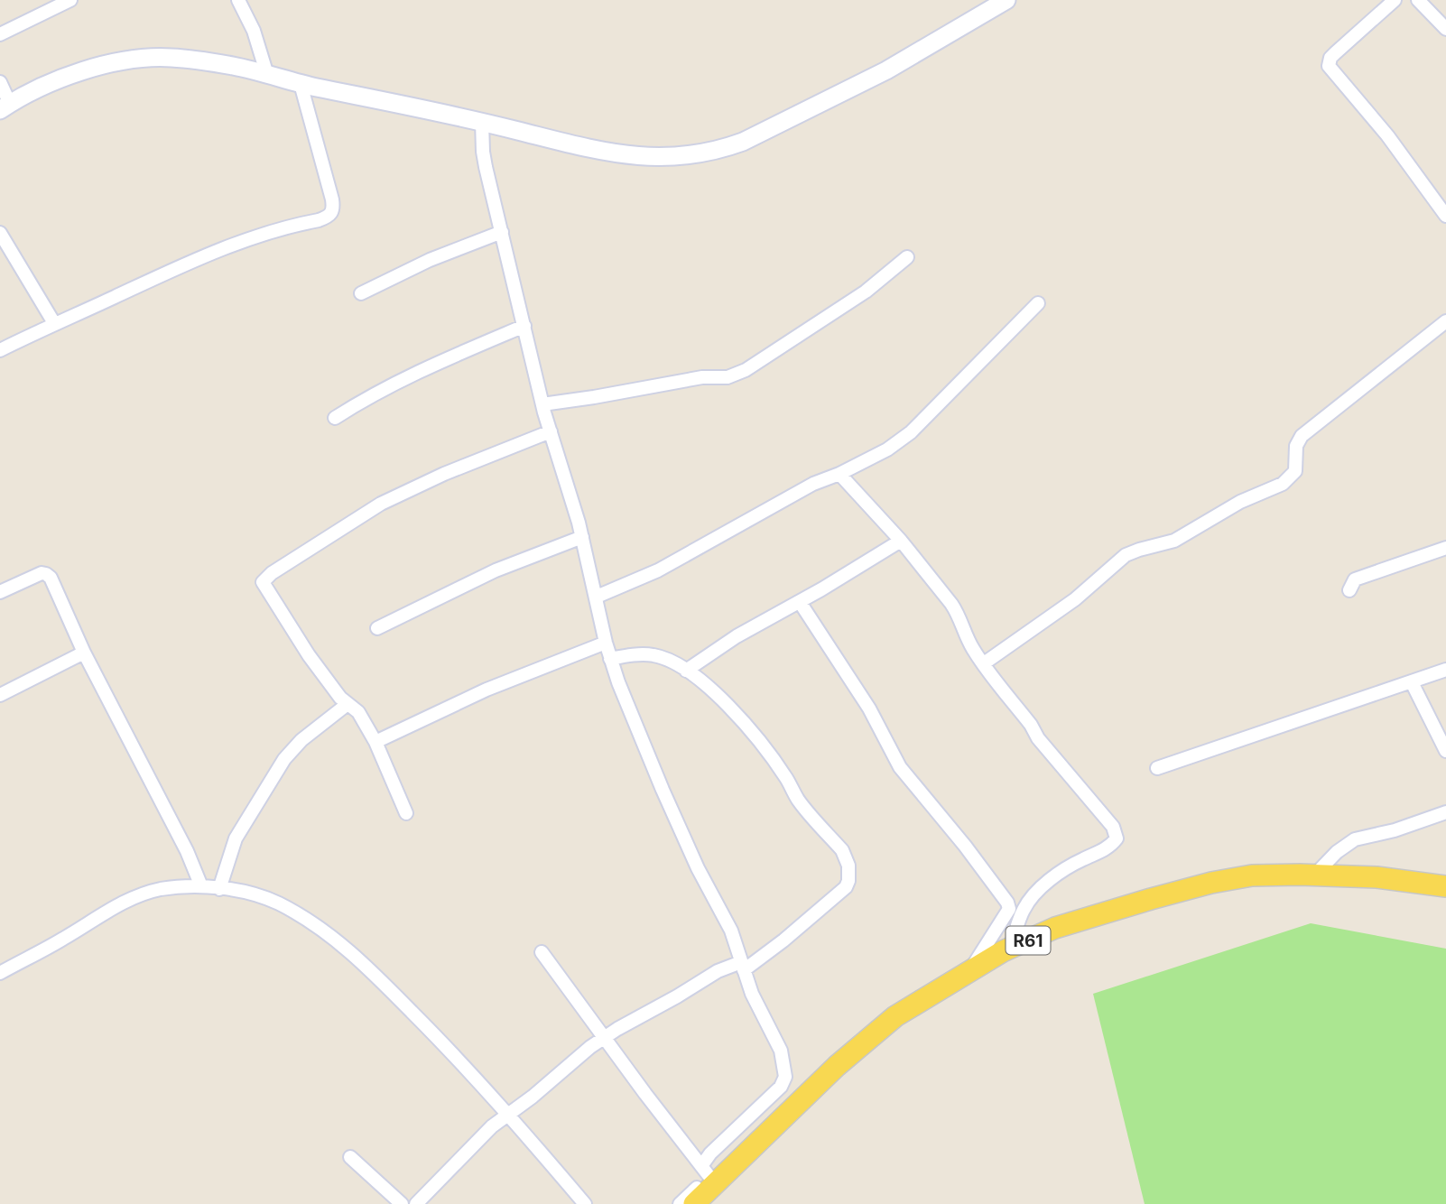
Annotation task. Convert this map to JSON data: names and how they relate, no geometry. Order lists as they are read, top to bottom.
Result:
{
  "streets": {
    "main road": ["R61"]
  }
}
